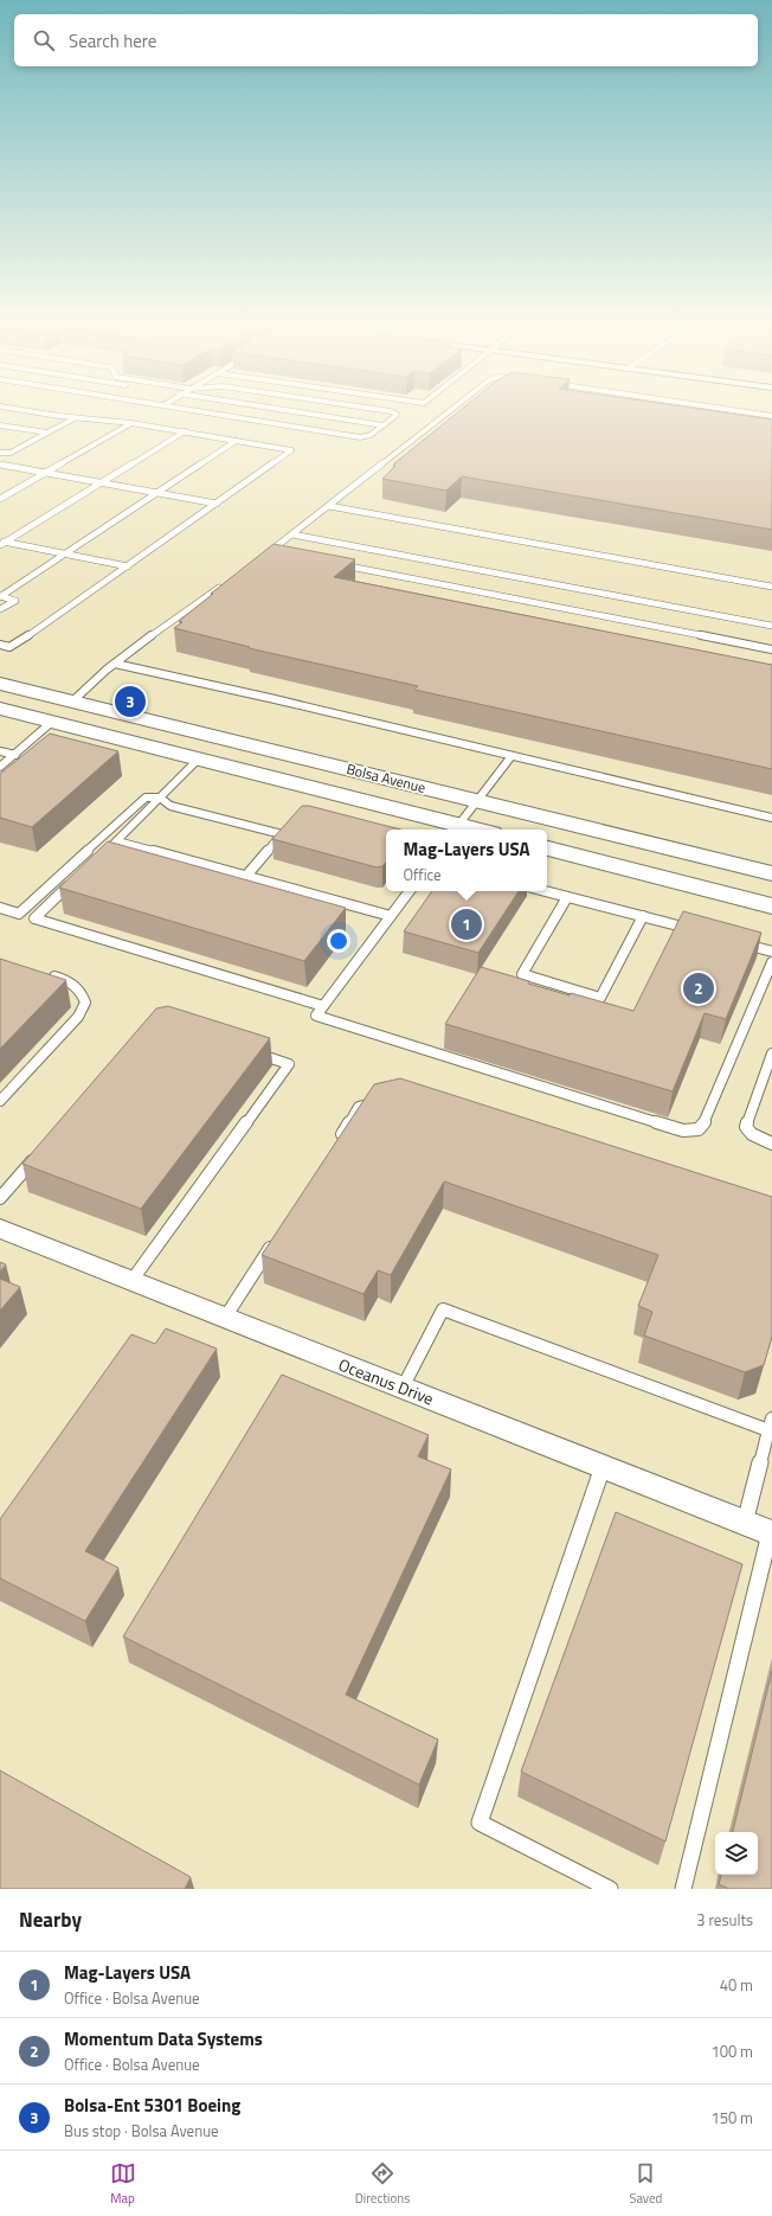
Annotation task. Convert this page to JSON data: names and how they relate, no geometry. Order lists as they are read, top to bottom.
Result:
{
  "streets": {
    "main road": ["Bolsa Avenue"],
    "street": ["Oceanus Drive"]
  },
  "page": {
    "search": "Search here",
    "pins": ["3", "1", "2"],
    "popup": ["Mag-Layers USA", "Office"],
    "heading": ["Nearby", "3 results"],
    "list": [
      {
        "mark": "1",
        "name": "Mag-Layers USA",
        "note": "Office · Bolsa Avenue",
        "value": "40 m"
      },
      {
        "mark": "2",
        "name": "Momentum Data Systems",
        "note": "Office · Bolsa Avenue",
        "value": "100 m"
      },
      {
        "mark": "3",
        "name": "Bolsa-Ent 5301 Boeing",
        "note": "Bus stop · Bolsa Avenue",
        "value": "150 m"
      }
    ],
    "nav": ["Map", "Directions", "Saved"]
  }
}
